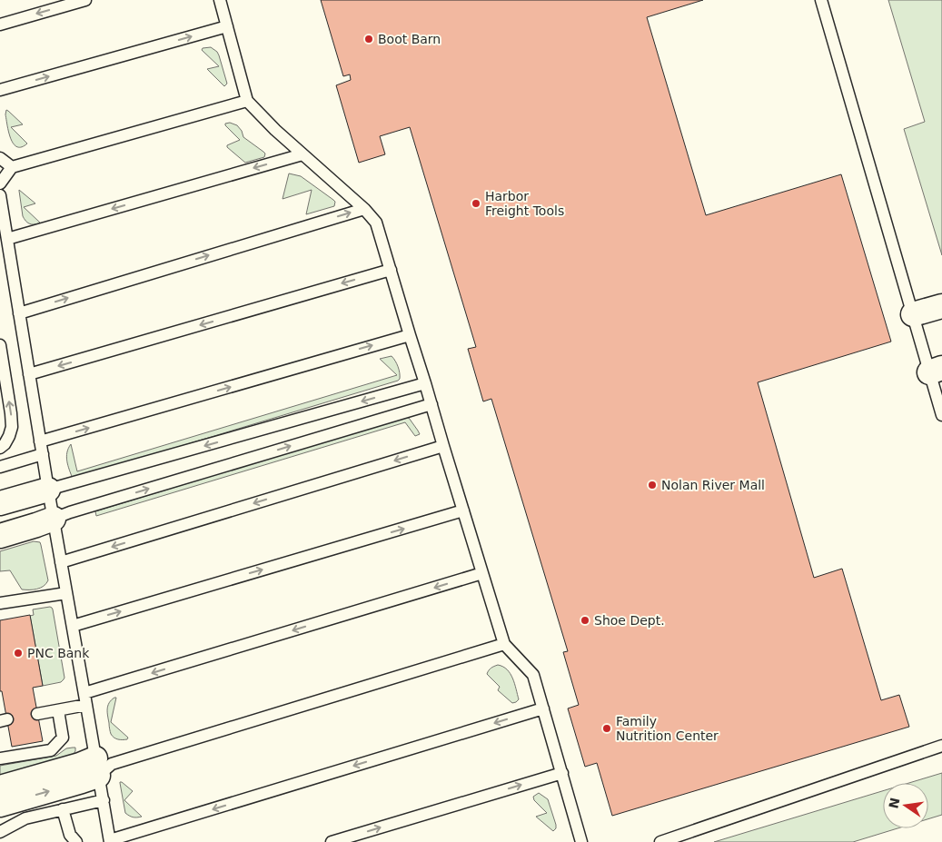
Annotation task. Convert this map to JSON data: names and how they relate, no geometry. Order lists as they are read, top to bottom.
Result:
{
  "places": [
    "Boot Barn",
    "Harbor Freight Tools",
    "Nolan River Mall",
    "Shoe Dept.",
    "PNC Bank",
    "Family Nutrition Center"
  ],
  "north": "left"
}
